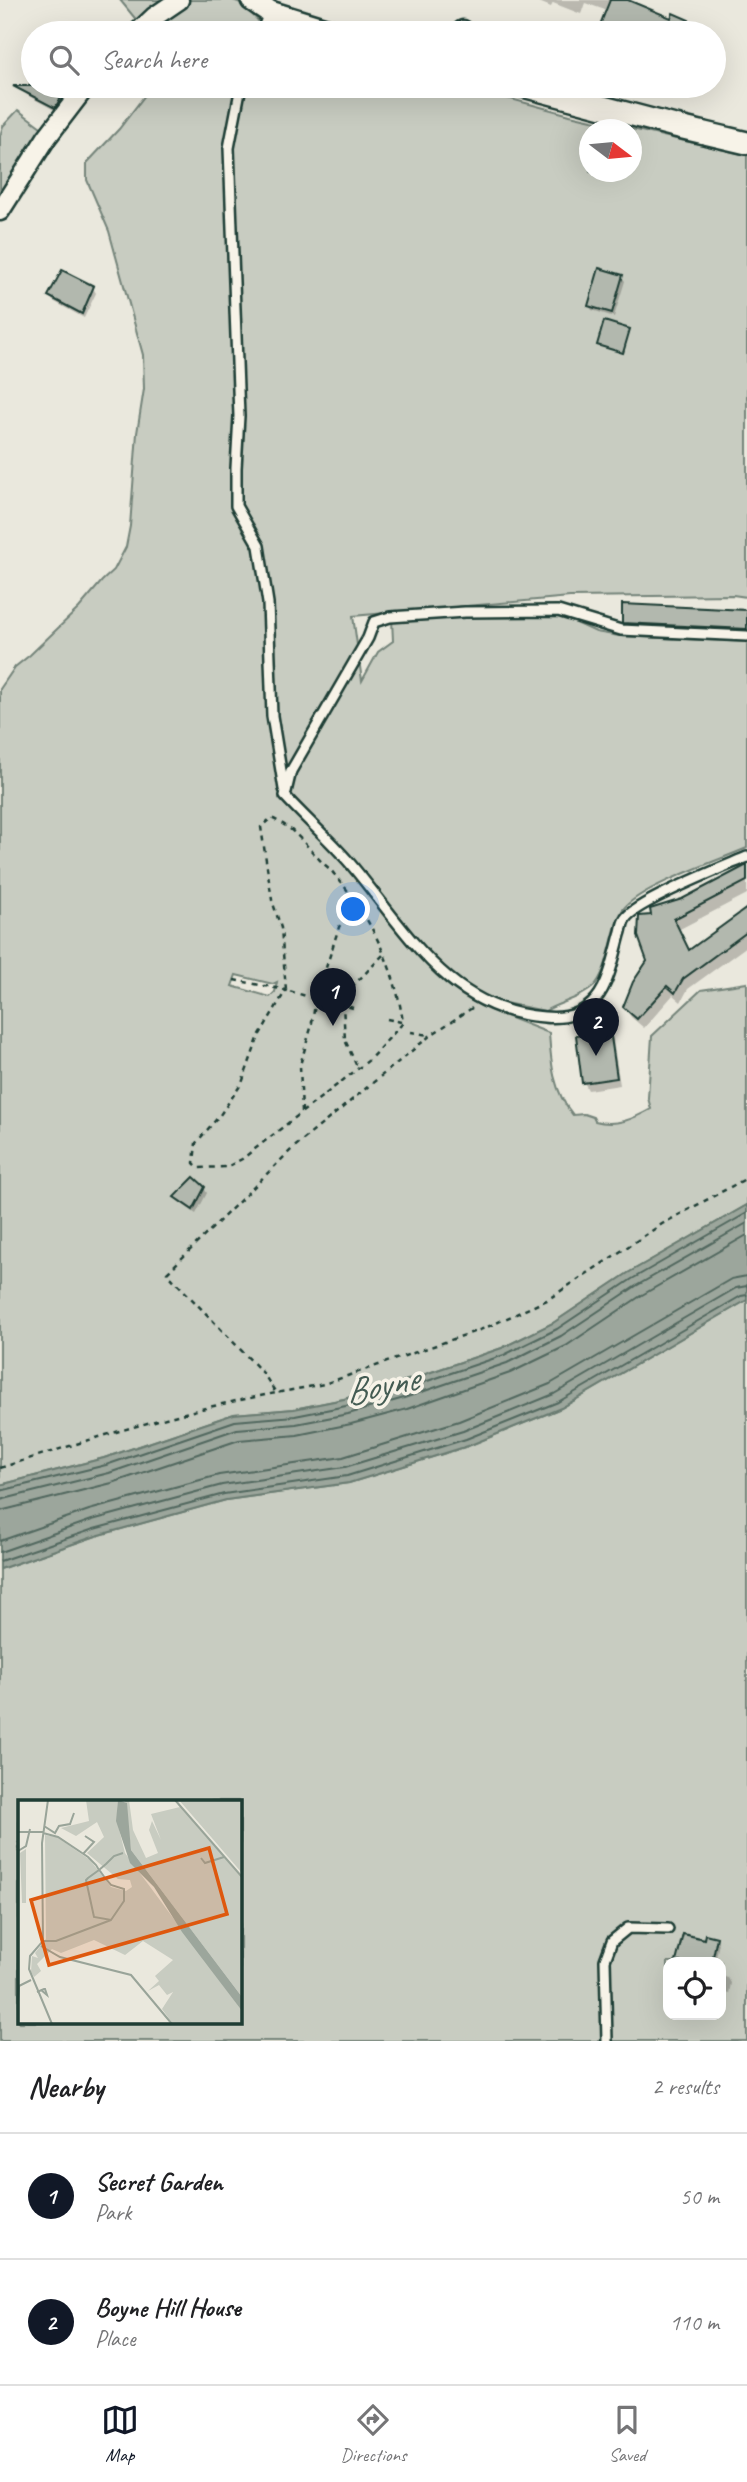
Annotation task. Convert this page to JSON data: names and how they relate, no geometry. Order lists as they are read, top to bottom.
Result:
{
  "water": ["Boyne"],
  "north": "right",
  "page": {
    "search": "Search here",
    "pins": ["1", "2"],
    "heading": ["Nearby", "2 results"],
    "list": [
      {
        "mark": "1",
        "name": "Secret Garden",
        "note": "Park",
        "value": "50 m"
      },
      {
        "mark": "2",
        "name": "Boyne Hill House",
        "note": "Place",
        "value": "110 m"
      }
    ],
    "nav": ["Map", "Directions", "Saved"]
  }
}
